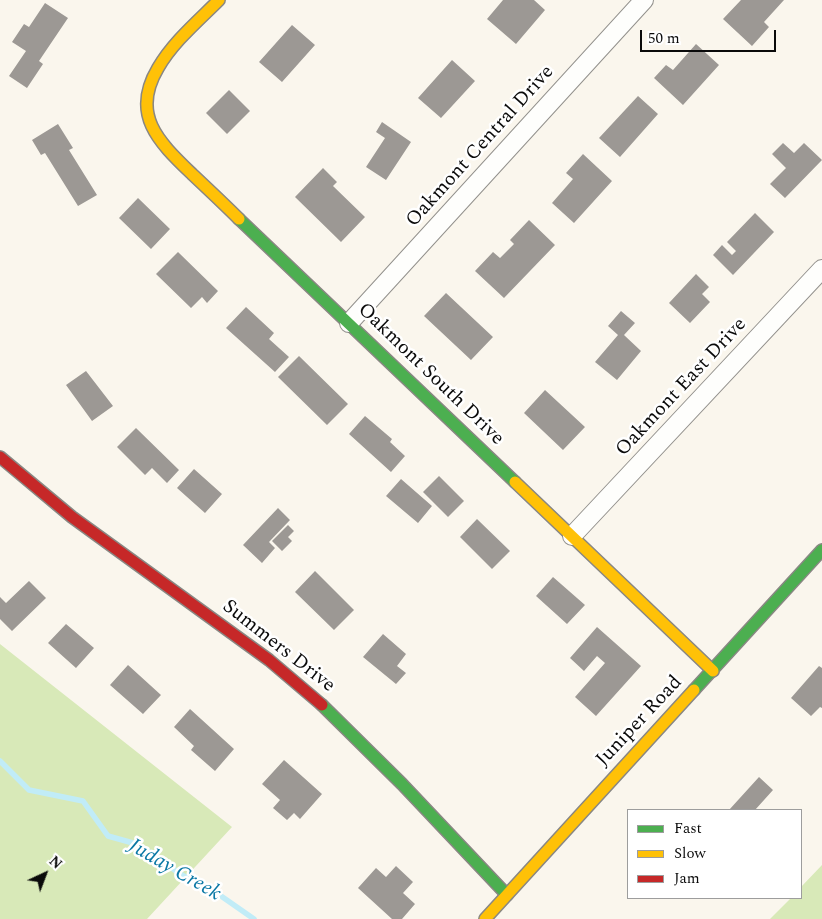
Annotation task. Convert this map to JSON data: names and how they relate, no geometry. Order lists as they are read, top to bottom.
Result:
{
  "streets": {
    "street": [
      "Oakmont Central Drive",
      "Oakmont South Drive",
      "Oakmont East Drive",
      "Summers Drive",
      "Juniper Road"
    ]
  },
  "crossings": [
    ["Oakmont Central Drive", "Oakmont South Drive"],
    ["Oakmont South Drive", "Oakmont East Drive"],
    ["Oakmont South Drive", "Juniper Road"],
    ["Summers Drive", "Juniper Road"]
  ],
  "water": ["Juday Creek"],
  "legend": ["Fast", "Slow", "Jam"],
  "scale_bar": "50 m",
  "north": "top right"
}
